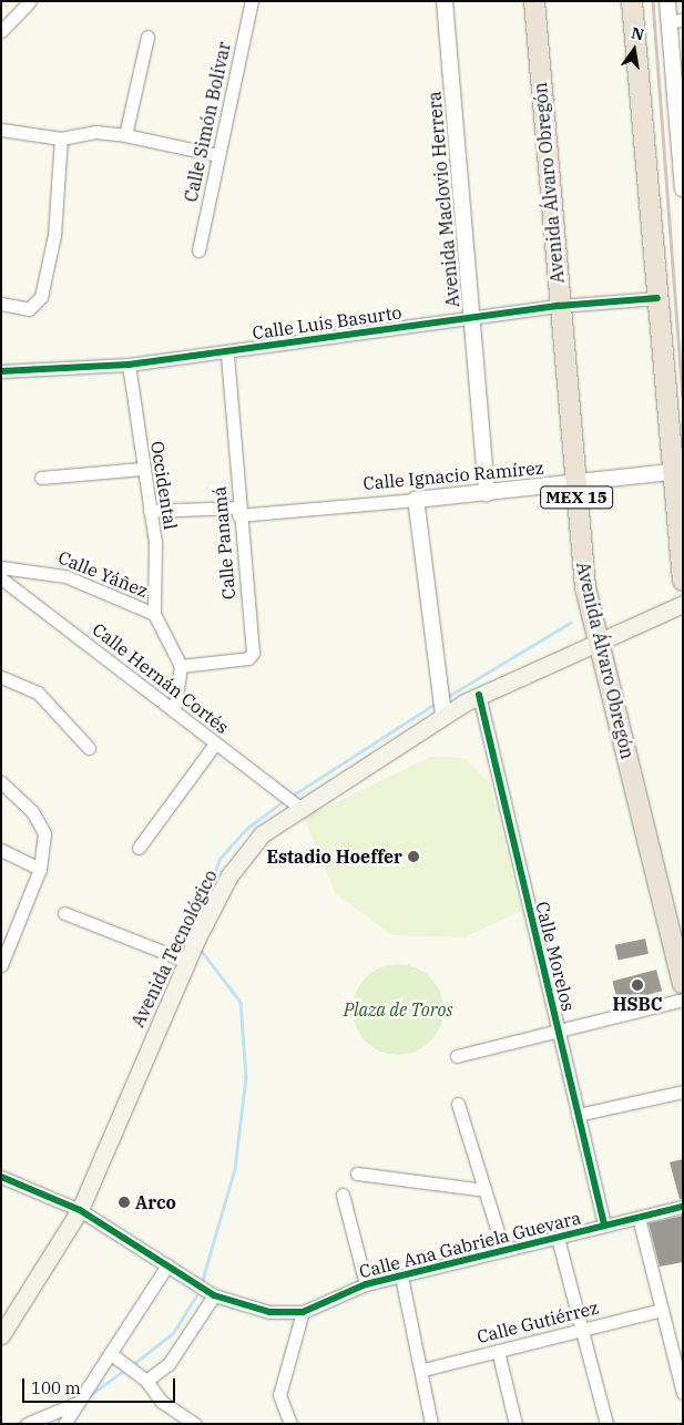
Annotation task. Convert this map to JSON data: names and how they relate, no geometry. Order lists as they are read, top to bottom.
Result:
{
  "streets": {
    "highway": ["Avenida Álvaro Obregón", "MEX 15"],
    "main road": ["Avenida Tecnológico"],
    "street": [
      "Calle Simón Bolívar",
      "Avenida Maclovio Herrera",
      "Calle Luis Basurto",
      "Calle Ignacio Ramírez",
      "Occidental",
      "Calle Panamá",
      "Calle Yáñez",
      "Calle Hernán Cortés",
      "Calle Morelos",
      "Calle Ana Gabriela Guevara",
      "Calle Gutiérrez"
    ]
  },
  "crossings": [
    ["Avenida Álvaro Obregón", "Calle Luis Basurto"],
    ["Avenida Álvaro Obregón", "Calle Ignacio Ramírez"],
    ["Avenida Álvaro Obregón", "Avenida Tecnológico"],
    ["Avenida Maclovio Herrera", "Calle Luis Basurto"],
    ["Avenida Maclovio Herrera", "Calle Ignacio Ramírez"],
    ["Calle Luis Basurto", "Occidental"],
    ["Calle Luis Basurto", "Calle Panamá"],
    ["Calle Ignacio Ramírez", "Occidental"],
    ["Calle Ignacio Ramírez", "Calle Panamá"],
    ["Occidental", "Calle Yáñez"],
    ["Calle Panamá", "Calle Yáñez"],
    ["Calle Hernán Cortés", "Avenida Tecnológico"],
    ["Avenida Tecnológico", "Calle Morelos"],
    ["Avenida Tecnológico", "Calle Ana Gabriela Guevara"],
    ["Calle Morelos", "Calle Ana Gabriela Guevara"]
  ],
  "parks": ["Plaza de Toros"],
  "places": ["Estadio Hoeffer", "HSBC", "Arco"],
  "scale_bar": "100 m",
  "north": "top"
}
